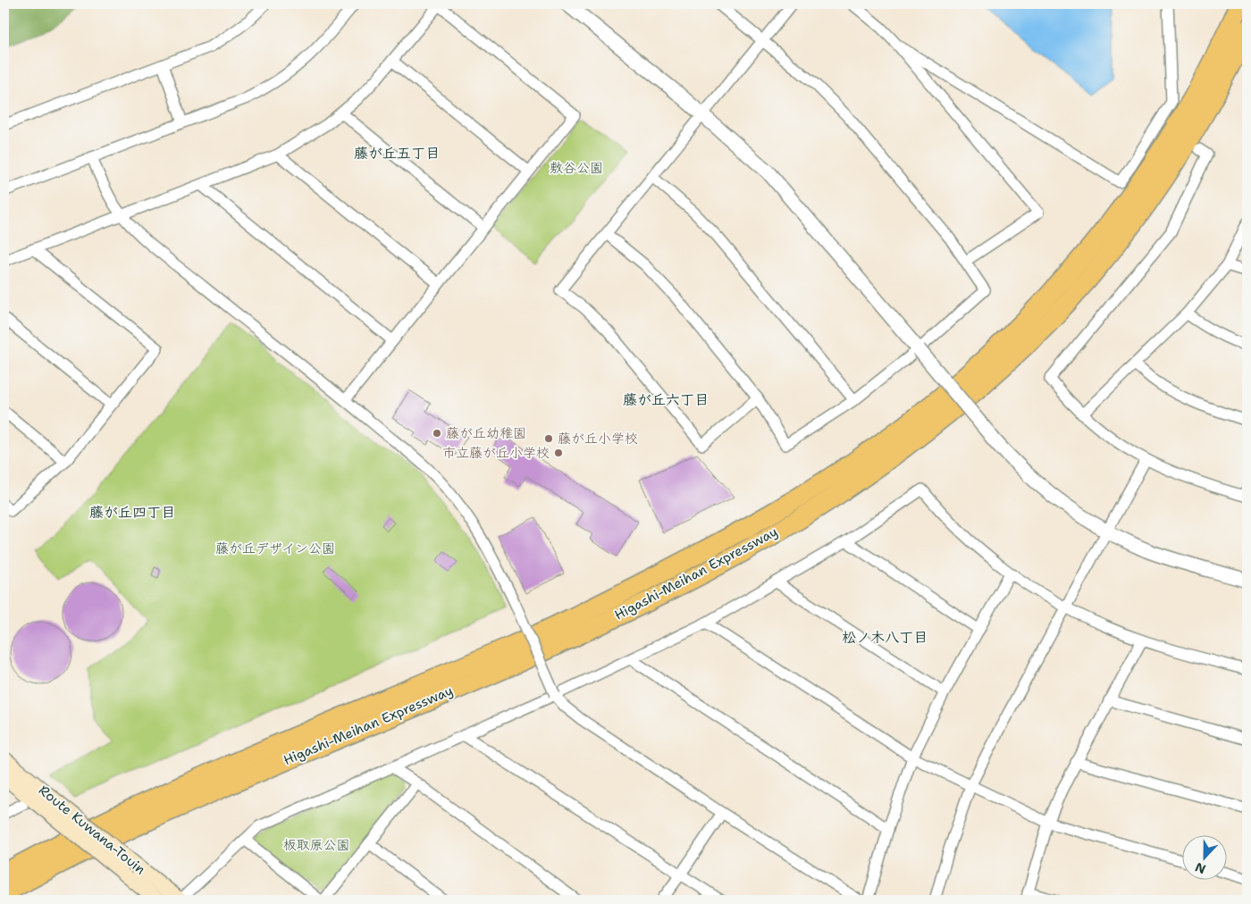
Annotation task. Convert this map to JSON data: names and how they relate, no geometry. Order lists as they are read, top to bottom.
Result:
{
  "streets": {
    "highway": ["Higashi-Meihan Expressway"],
    "main road": ["Route Kuwana-Touin"]
  },
  "districts": [
    "藤が丘五丁目",
    "藤が丘六丁目",
    "藤が丘四丁目",
    "松ノ木八丁目"
  ],
  "parks": ["敷谷公園", "藤が丘デザイン公園", "板取原公園"],
  "places": ["藤が丘幼稚園", "藤が丘小学校", "市立藤が丘小学校"],
  "north": "bottom"
}
